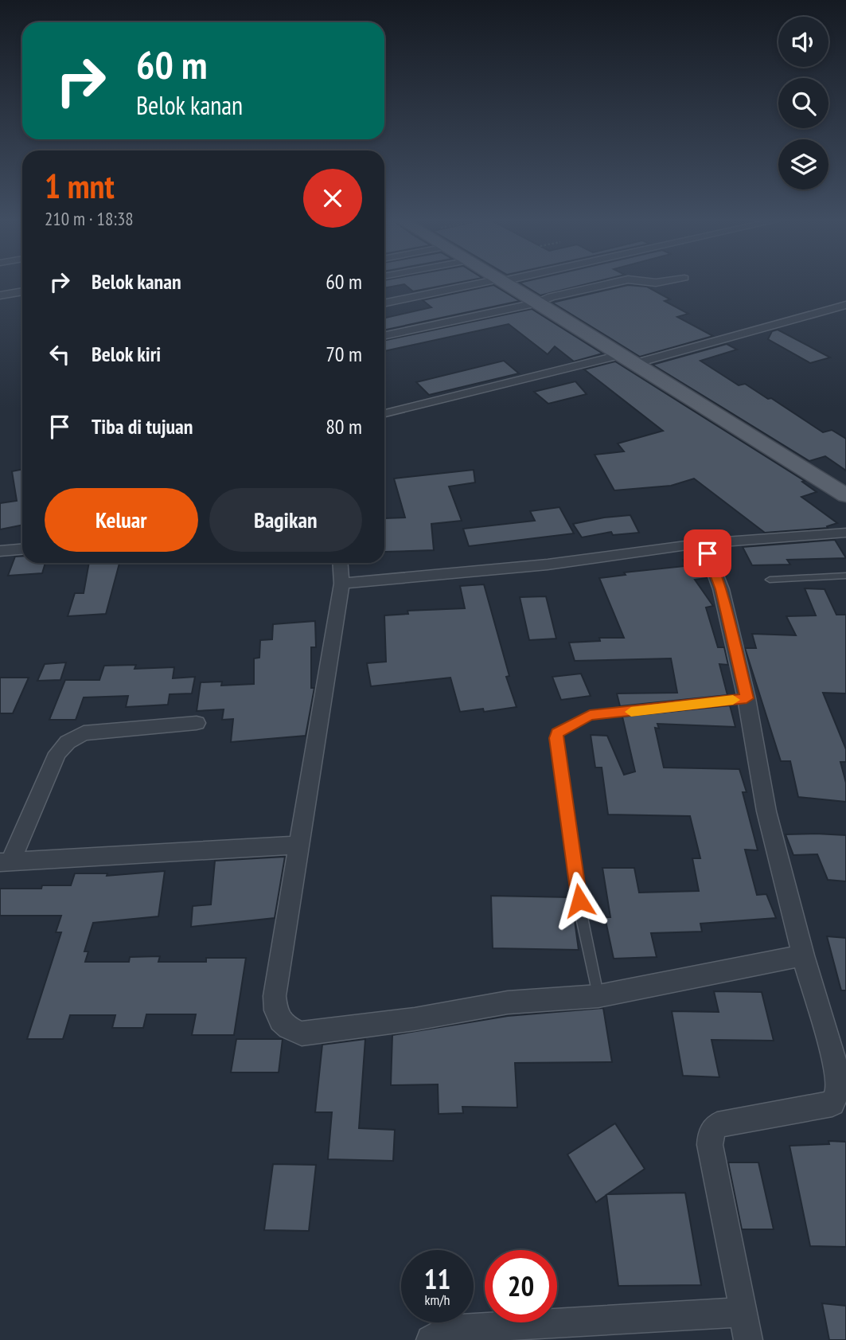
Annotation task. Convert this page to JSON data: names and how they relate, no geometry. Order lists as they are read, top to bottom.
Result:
{
  "page": {
    "turn": ["60 m", "Belok kanan"],
    "heading": ["1 mnt", "210 m · 18:38"],
    "list": [
      {
        "name": "Belok kanan",
        "value": "60 m"
      },
      {
        "name": "Belok kiri",
        "value": "70 m"
      },
      {
        "name": "Tiba di tujuan",
        "value": "80 m"
      }
    ],
    "buttons": ["Keluar", "Bagikan"],
    "speed": "11 km/h",
    "limit": "20"
  }
}
